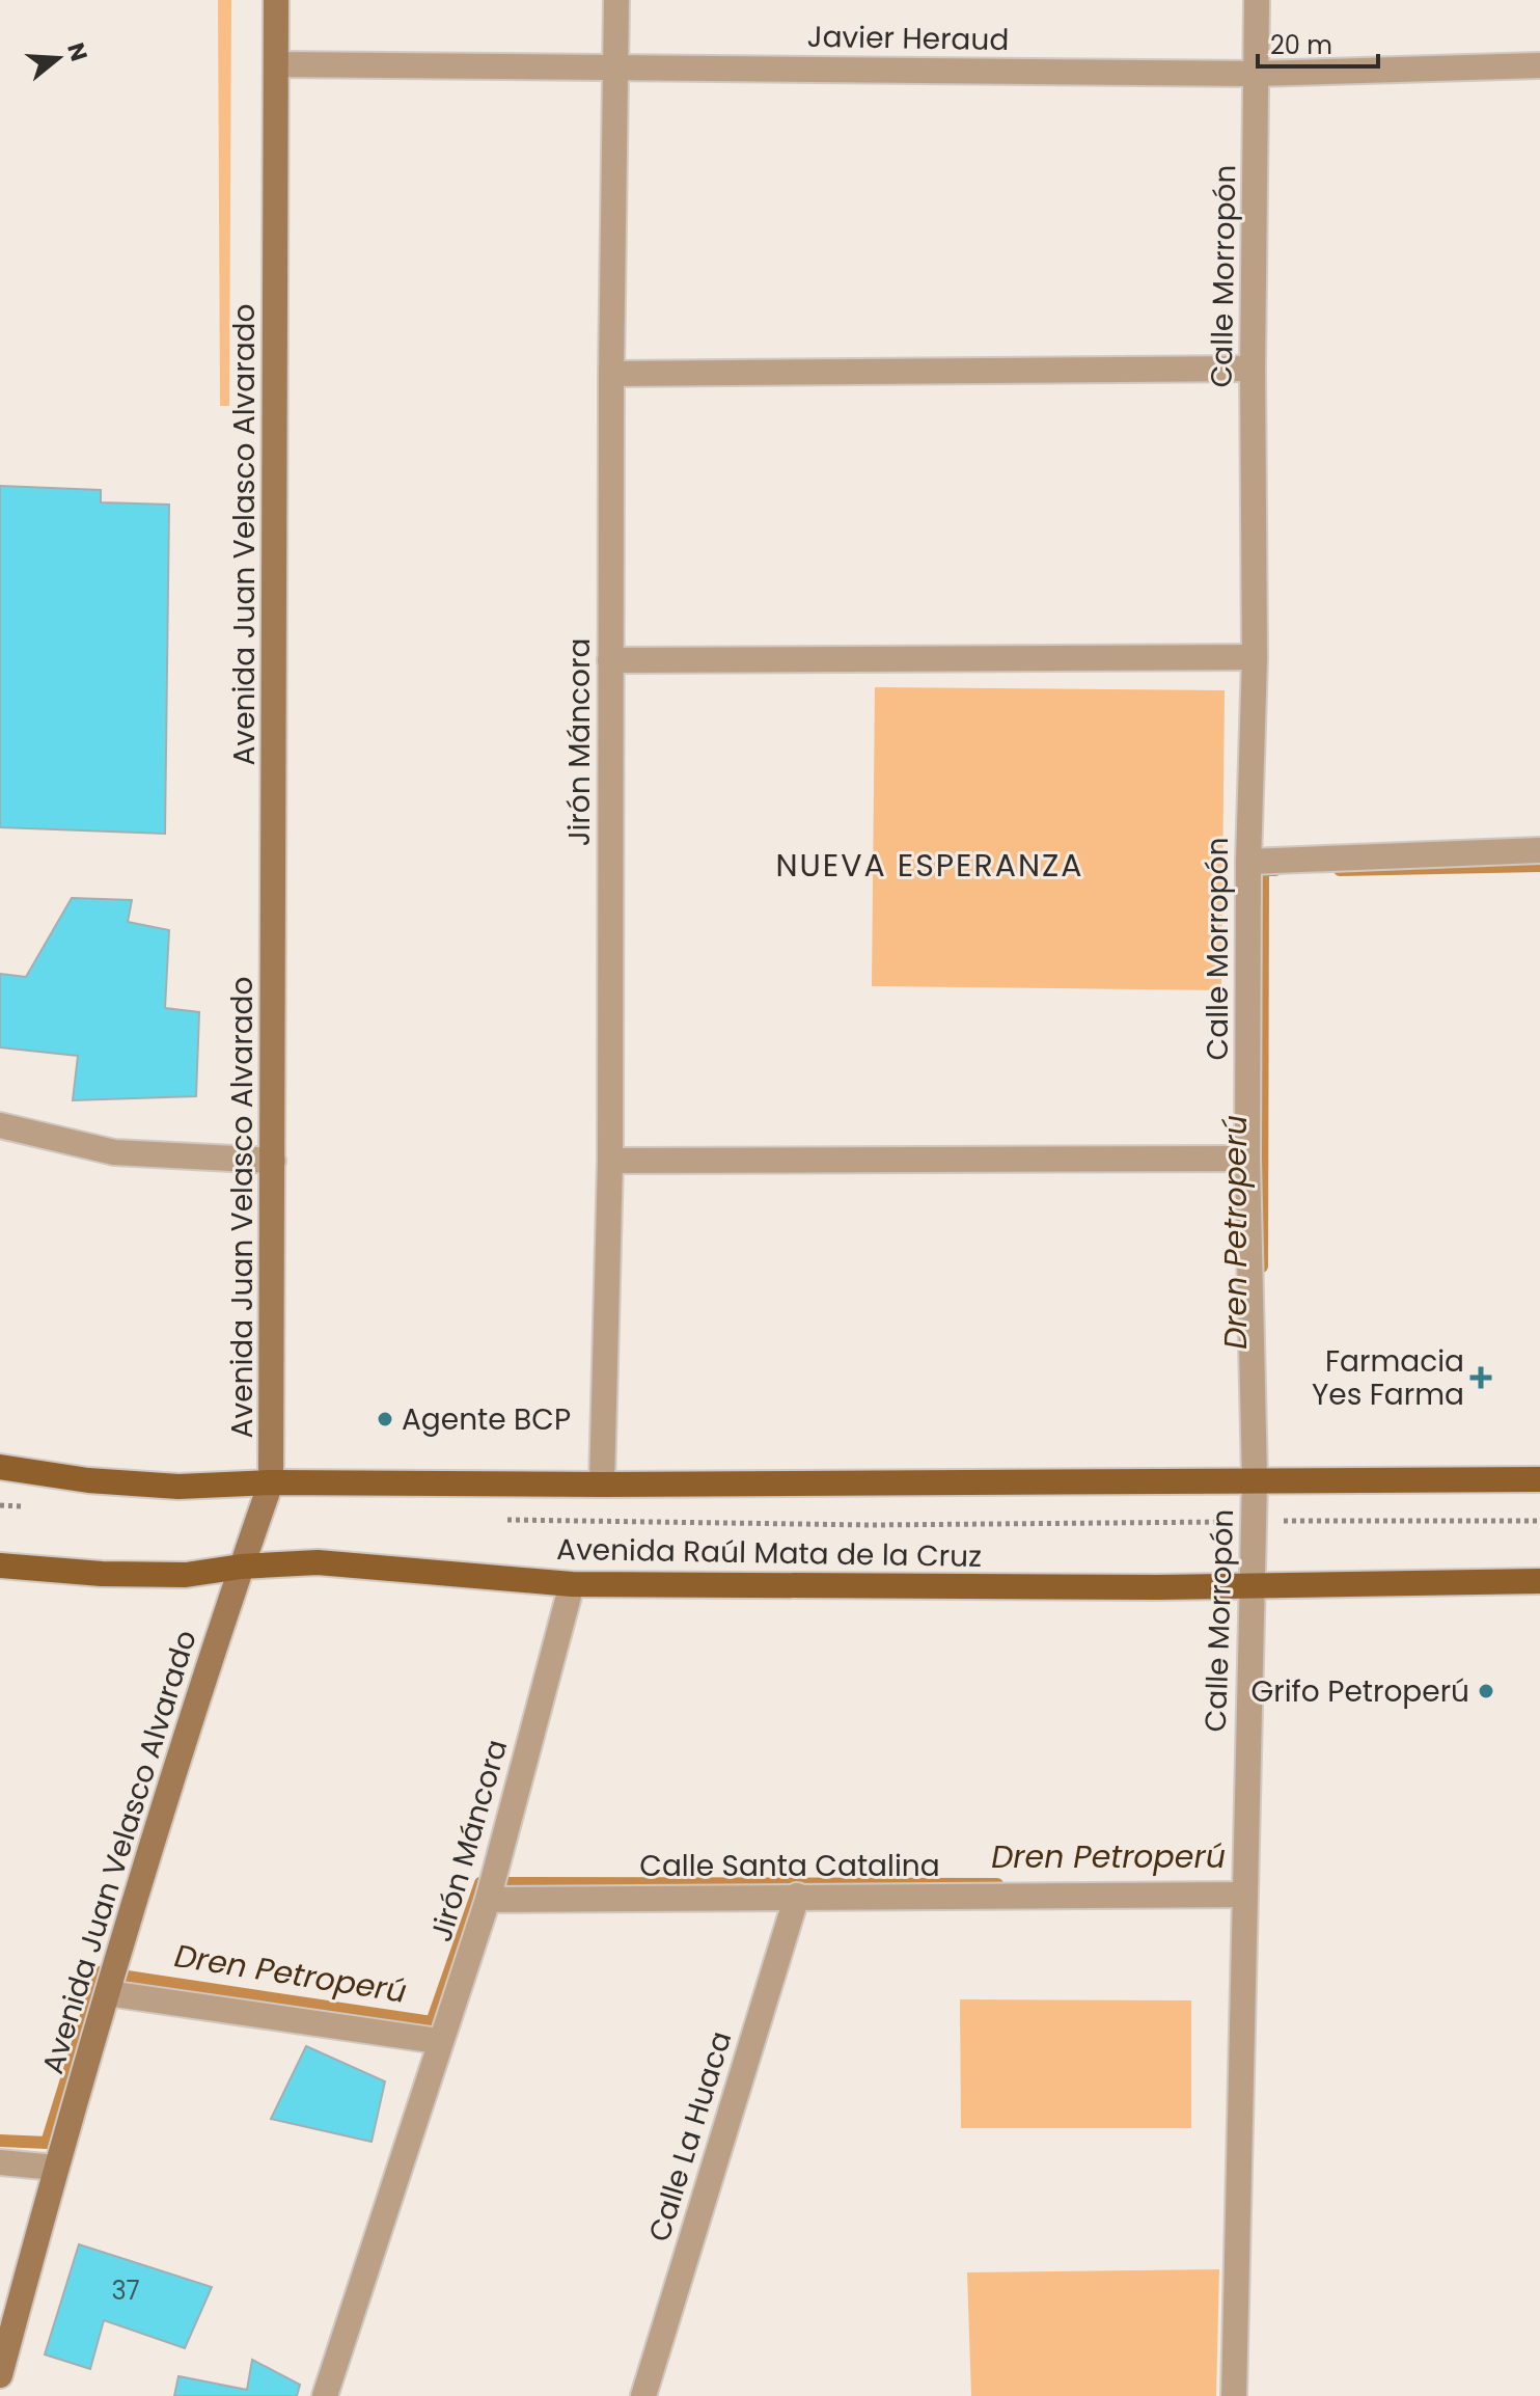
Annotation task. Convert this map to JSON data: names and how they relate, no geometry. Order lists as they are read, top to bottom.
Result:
{
  "streets": {
    "main road": ["Avenida Raúl Mata de la Cruz"],
    "street": [
      "Javier Heraud",
      "Calle Morropón",
      "Avenida Juan Velasco Alvarado",
      "Jirón Máncora",
      "Calle Santa Catalina",
      "Calle La Huaca"
    ]
  },
  "crossings": [
    ["Javier Heraud", "Calle Morropón"],
    ["Javier Heraud", "Avenida Juan Velasco Alvarado"],
    ["Javier Heraud", "Jirón Máncora"],
    ["Calle Morropón", "Avenida Raúl Mata de la Cruz"],
    ["Calle Morropón", "Calle Santa Catalina"],
    ["Avenida Juan Velasco Alvarado", "Avenida Raúl Mata de la Cruz"],
    ["Jirón Máncora", "Avenida Raúl Mata de la Cruz"],
    ["Jirón Máncora", "Calle Santa Catalina"],
    ["Calle Santa Catalina", "Calle La Huaca"]
  ],
  "districts": ["NUEVA ESPERANZA"],
  "water": ["Dren Petroperú"],
  "places": {
    "health": ["Farmacia Yes Farma"],
    "other": ["Agente BCP", "Grifo Petroperú"]
  },
  "house_numbers": ["37"],
  "scale_bar": "20 m",
  "north": "right"
}
